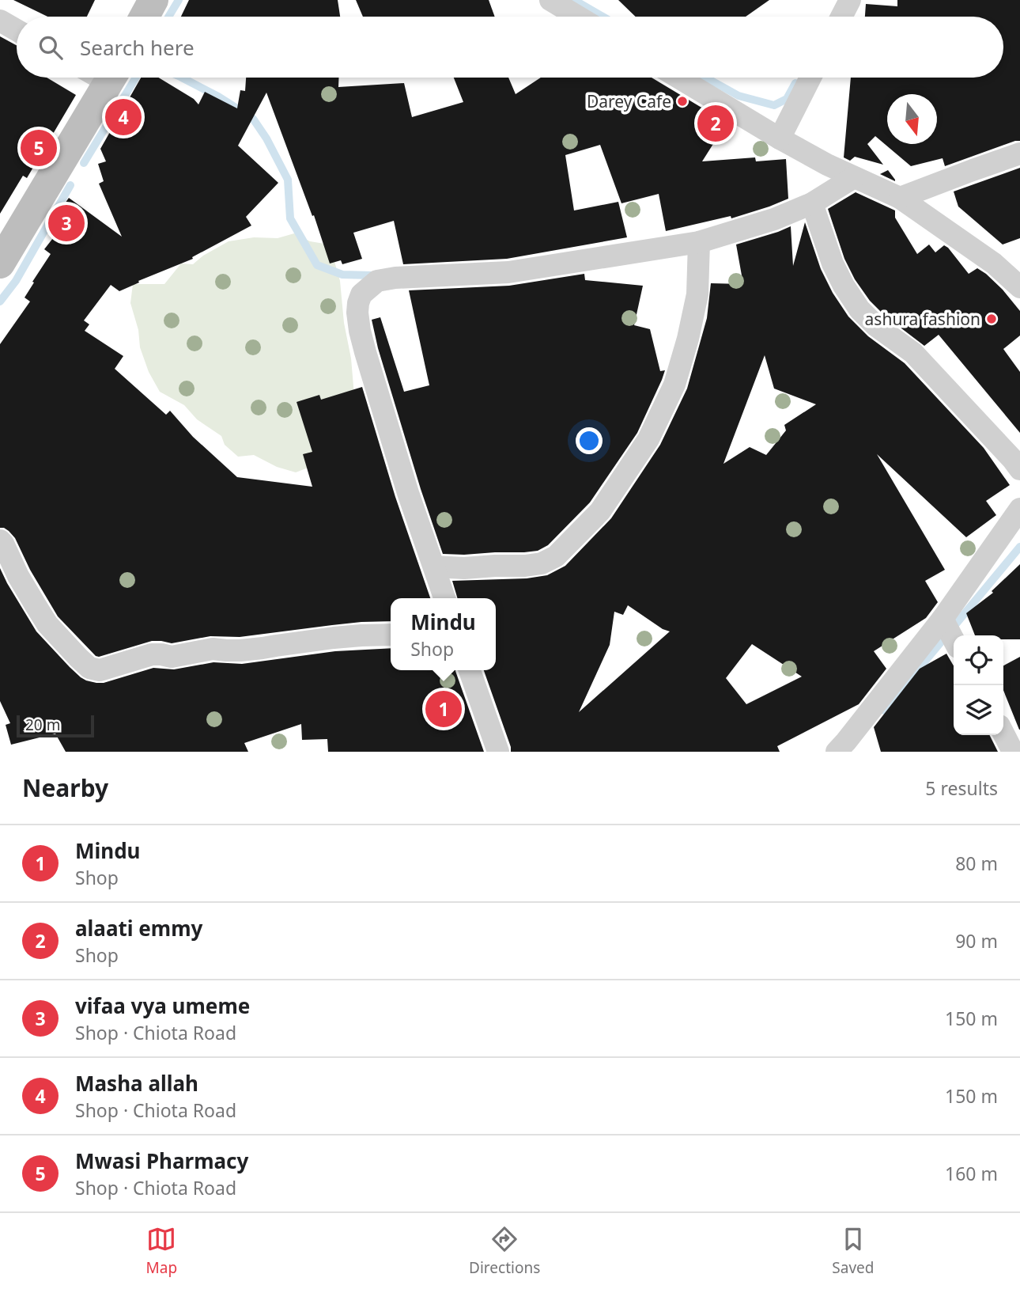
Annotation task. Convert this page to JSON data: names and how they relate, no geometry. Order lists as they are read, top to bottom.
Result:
{
  "places": ["Darey Cafe", "ashura fashion"],
  "scale_bar": "20 m",
  "north": "bottom",
  "page": {
    "search": "Search here",
    "pins": [
      "4",
      "2",
      "5",
      "3",
      "1"
    ],
    "popup": ["Mindu", "Shop"],
    "scale": "20 m",
    "heading": ["Nearby", "5 results"],
    "list": [
      {
        "mark": "1",
        "name": "Mindu",
        "note": "Shop",
        "value": "80 m"
      },
      {
        "mark": "2",
        "name": "alaati emmy",
        "note": "Shop",
        "value": "90 m"
      },
      {
        "mark": "3",
        "name": "vifaa vya umeme",
        "note": "Shop · Chiota Road",
        "value": "150 m"
      },
      {
        "mark": "4",
        "name": "Masha allah",
        "note": "Shop · Chiota Road",
        "value": "150 m"
      },
      {
        "mark": "5",
        "name": "Mwasi Pharmacy",
        "note": "Shop · Chiota Road",
        "value": "160 m"
      }
    ],
    "nav": ["Map", "Directions", "Saved"]
  }
}
